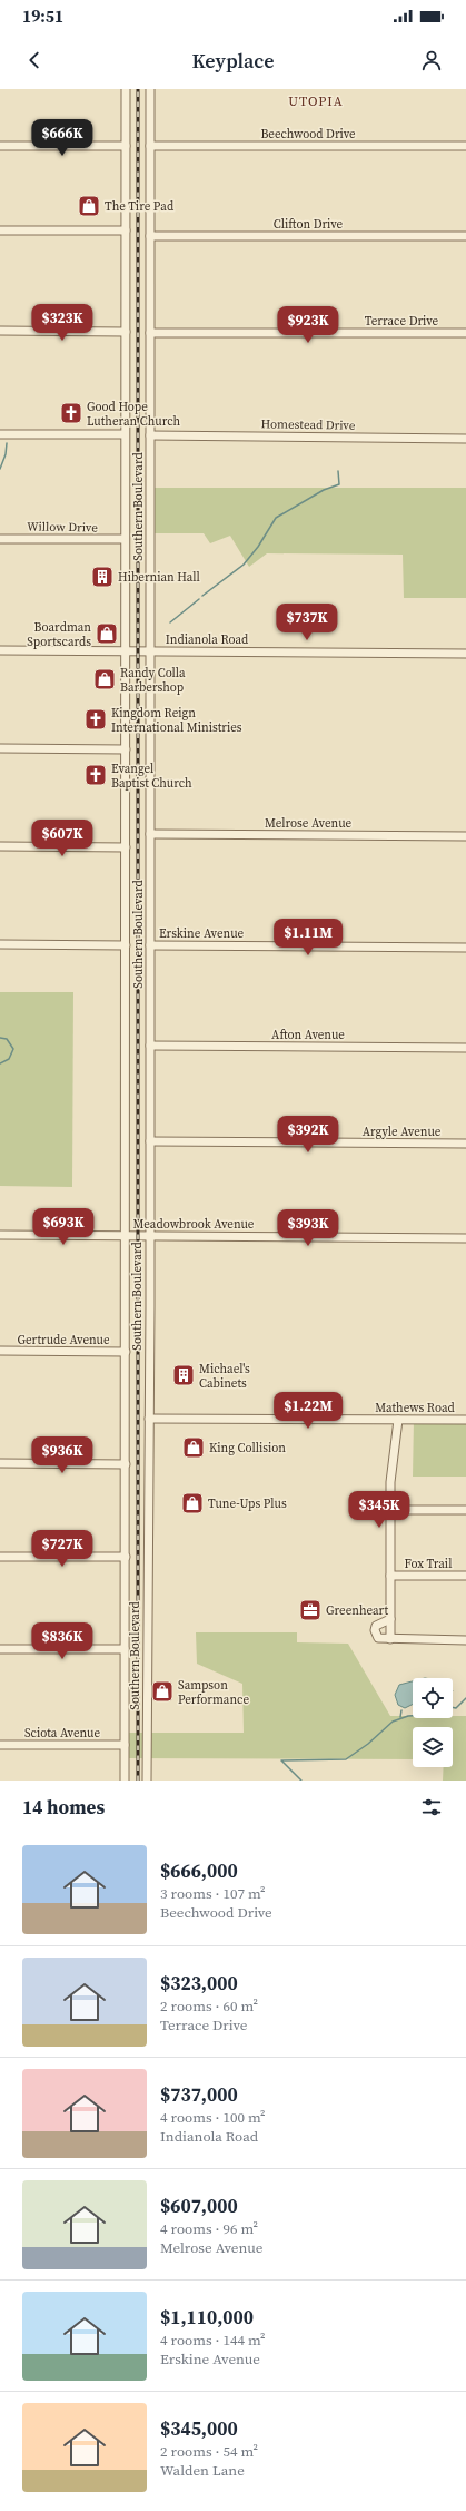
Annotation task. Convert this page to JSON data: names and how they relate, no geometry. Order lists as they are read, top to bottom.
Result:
{
  "streets": {
    "street": [
      "Beechwood Drive",
      "Clifton Drive",
      "Terrace Drive",
      "Homestead Drive",
      "Southern Boulevard",
      "Willow Drive",
      "Indianola Road",
      "Melrose Avenue",
      "Erskine Avenue",
      "Afton Avenue",
      "Argyle Avenue",
      "Meadowbrook Avenue",
      "Gertrude Avenue",
      "Mathews Road",
      "Fox Trail",
      "Sciota Avenue"
    ]
  },
  "crossings": [
    ["Beechwood Drive", "Southern Boulevard"],
    ["Clifton Drive", "Southern Boulevard"],
    ["Terrace Drive", "Southern Boulevard"],
    ["Homestead Drive", "Southern Boulevard"],
    ["Southern Boulevard", "Willow Drive"],
    ["Southern Boulevard", "Indianola Road"],
    ["Southern Boulevard", "Melrose Avenue"],
    ["Southern Boulevard", "Erskine Avenue"],
    ["Southern Boulevard", "Afton Avenue"],
    ["Southern Boulevard", "Argyle Avenue"],
    ["Southern Boulevard", "Meadowbrook Avenue"],
    ["Southern Boulevard", "Gertrude Avenue"],
    ["Southern Boulevard", "Mathews Road"],
    ["Southern Boulevard", "Sciota Avenue"]
  ],
  "districts": ["UTOPIA"],
  "places": {
    "shop": [
      "The Tire Pad",
      "Boardman Sportscards",
      "Randy Colla Barbershop",
      "King Collision",
      "Tune-Ups Plus",
      "Sampson Performance"
    ],
    "church": ["Good Hope Lutheran Church", "Kingdom Reign International Ministries", "Evangel Baptist Church"],
    "building": ["Hibernian Hall", "Michael's Cabinets"],
    "office": ["Greenheart"]
  },
  "page": {
    "status": "19:51",
    "header": "Keyplace",
    "price": [
      "$666K",
      "$323K",
      "$923K",
      "$737K",
      "$607K",
      "$1.11M",
      "$392K",
      "$693K",
      "$393K",
      "$1.22M",
      "$936K",
      "$345K",
      "$727K",
      "$836K"
    ],
    "heading": "14 homes",
    "list": [
      {
        "name": "$666,000",
        "note": "3 rooms · 107 m² · Beechwood Drive"
      },
      {
        "name": "$323,000",
        "note": "2 rooms · 60 m² · Terrace Drive"
      },
      {
        "name": "$737,000",
        "note": "4 rooms · 100 m² · Indianola Road"
      },
      {
        "name": "$607,000",
        "note": "4 rooms · 96 m² · Melrose Avenue"
      },
      {
        "name": "$1,110,000",
        "note": "4 rooms · 144 m² · Erskine Avenue"
      },
      {
        "name": "$345,000",
        "note": "2 rooms · 54 m² · Walden Lane"
      }
    ]
  }
}
